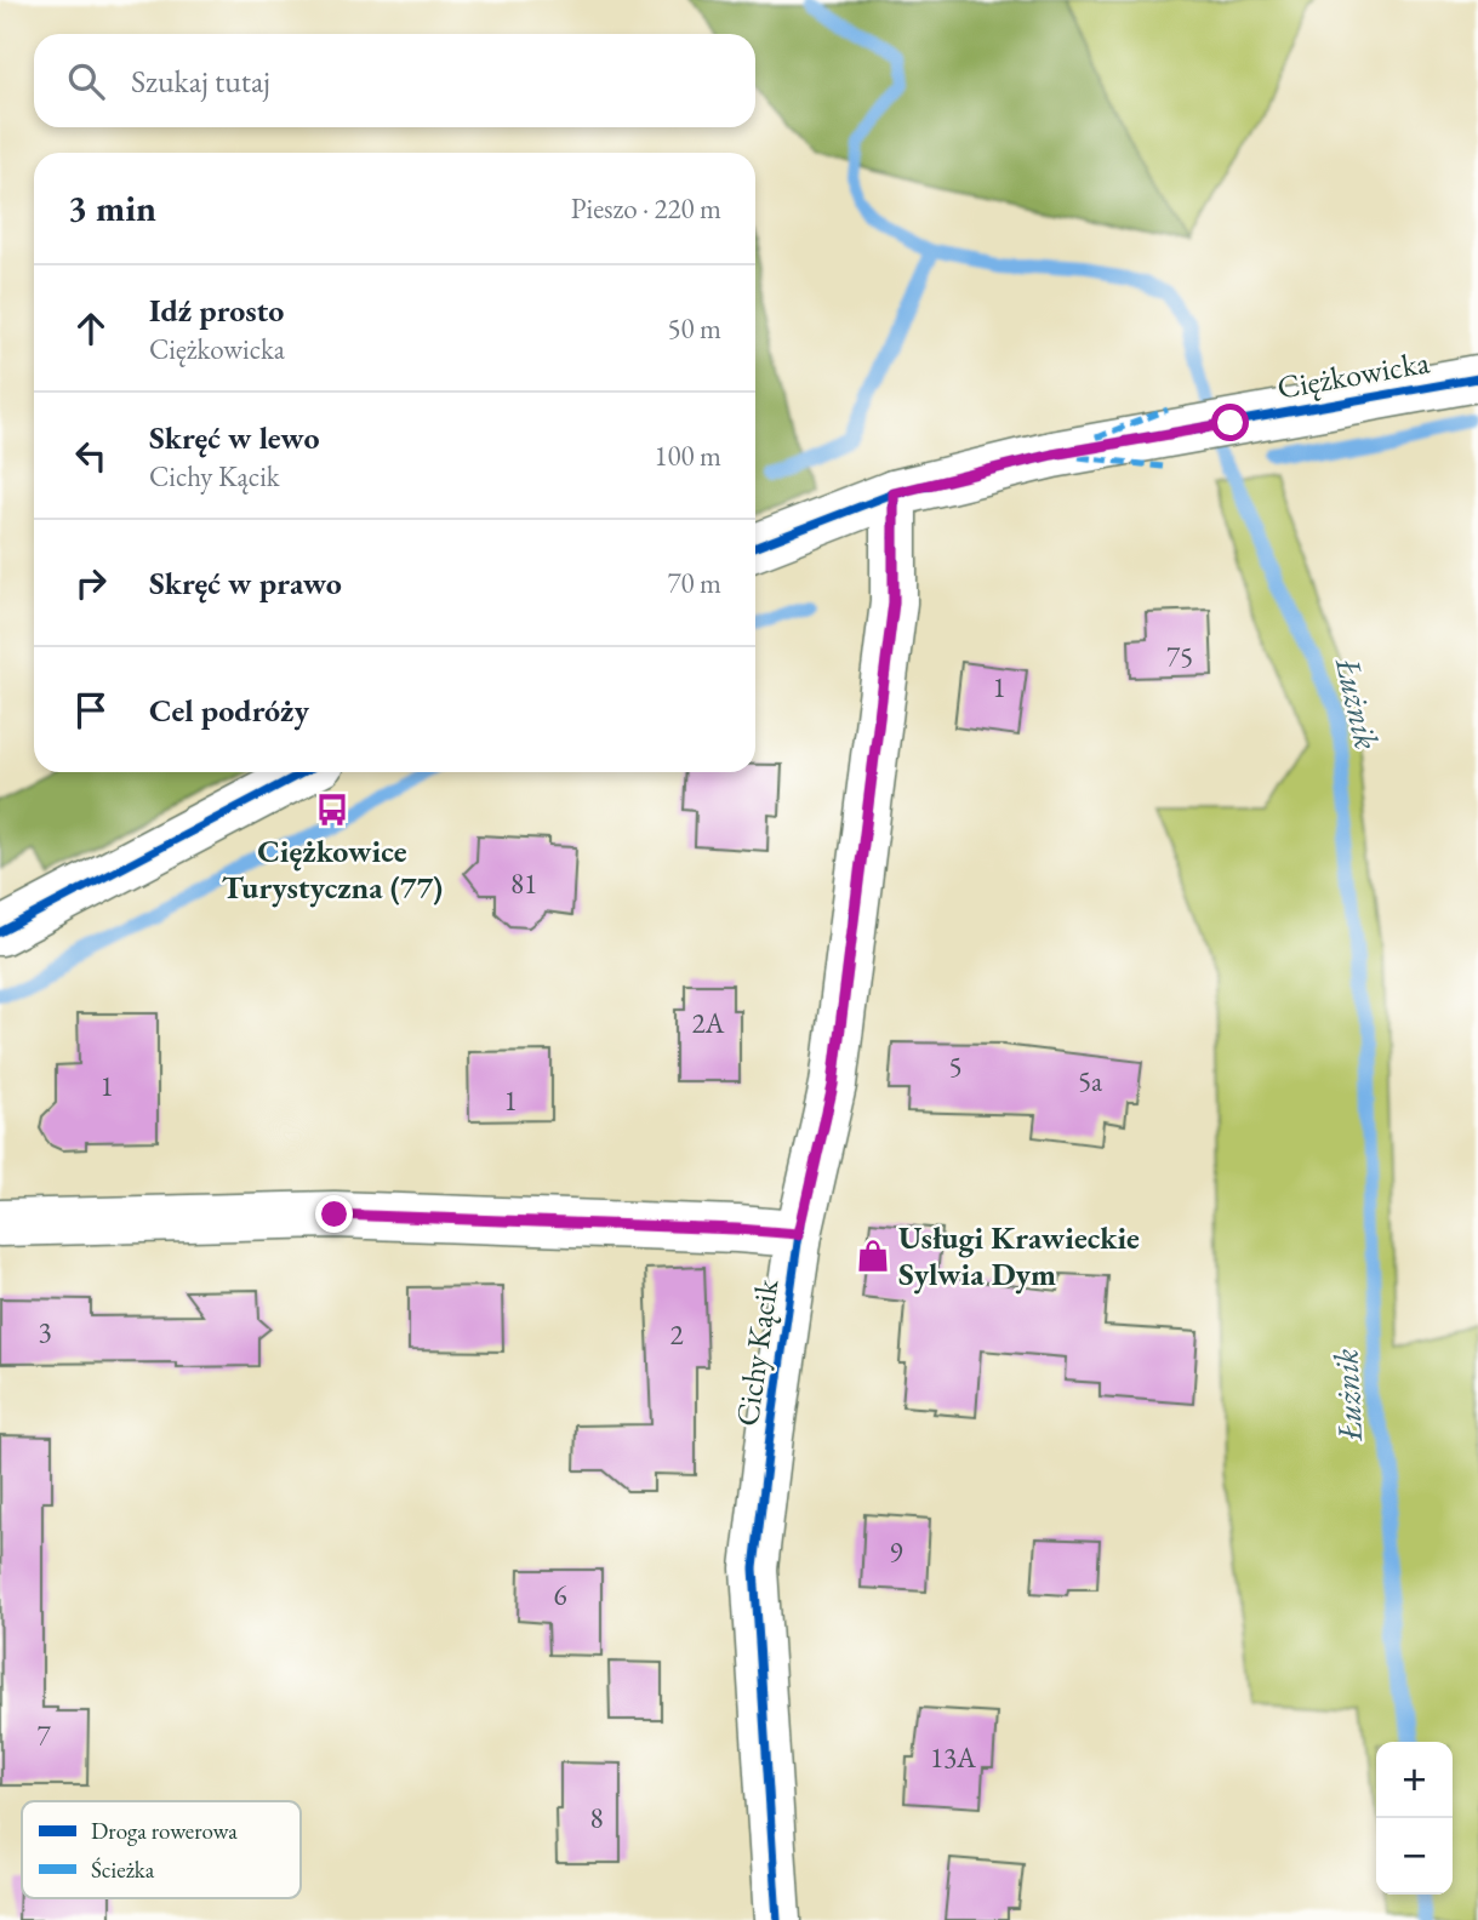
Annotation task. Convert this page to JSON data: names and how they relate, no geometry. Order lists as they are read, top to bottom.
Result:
{
  "streets": {
    "street": ["Ciężkowicka", "Cichy Kącik"]
  },
  "crossings": [
    ["Ciężkowicka", "Cichy Kącik"]
  ],
  "water": ["Łużnik"],
  "places": {
    "bus stop": ["Ciężkowice Turystyczna (77)"],
    "shop": ["Usługi Krawieckie Sylwia Dym"]
  },
  "house_numbers": [
    "75",
    "1",
    "81",
    "2A",
    "5",
    "5a",
    "1",
    "1",
    "3",
    "2",
    "9",
    "6",
    "7",
    "13A",
    "8"
  ],
  "legend": ["Droga rowerowa", "Ścieżka"],
  "page": {
    "search": "Szukaj tutaj",
    "heading": ["3 min", "Pieszo · 220 m"],
    "list": [
      ["Idź prosto", "Ciężkowicka", "50 m"],
      ["Skręć w lewo", "Cichy Kącik", "100 m"],
      ["Skręć w prawo", "70 m"],
      "Cel podróży"
    ],
    "map_buttons": ["+", "−"]
  }
}
